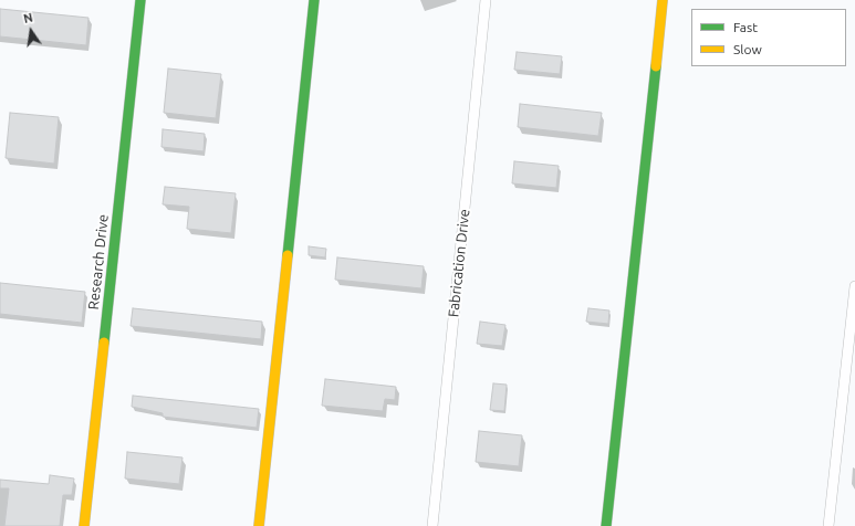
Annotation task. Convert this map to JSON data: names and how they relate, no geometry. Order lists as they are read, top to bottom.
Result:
{
  "streets": {
    "street": ["Research Drive", "Fabrication Drive"]
  },
  "legend": ["Fast", "Slow"],
  "north": "top"
}
